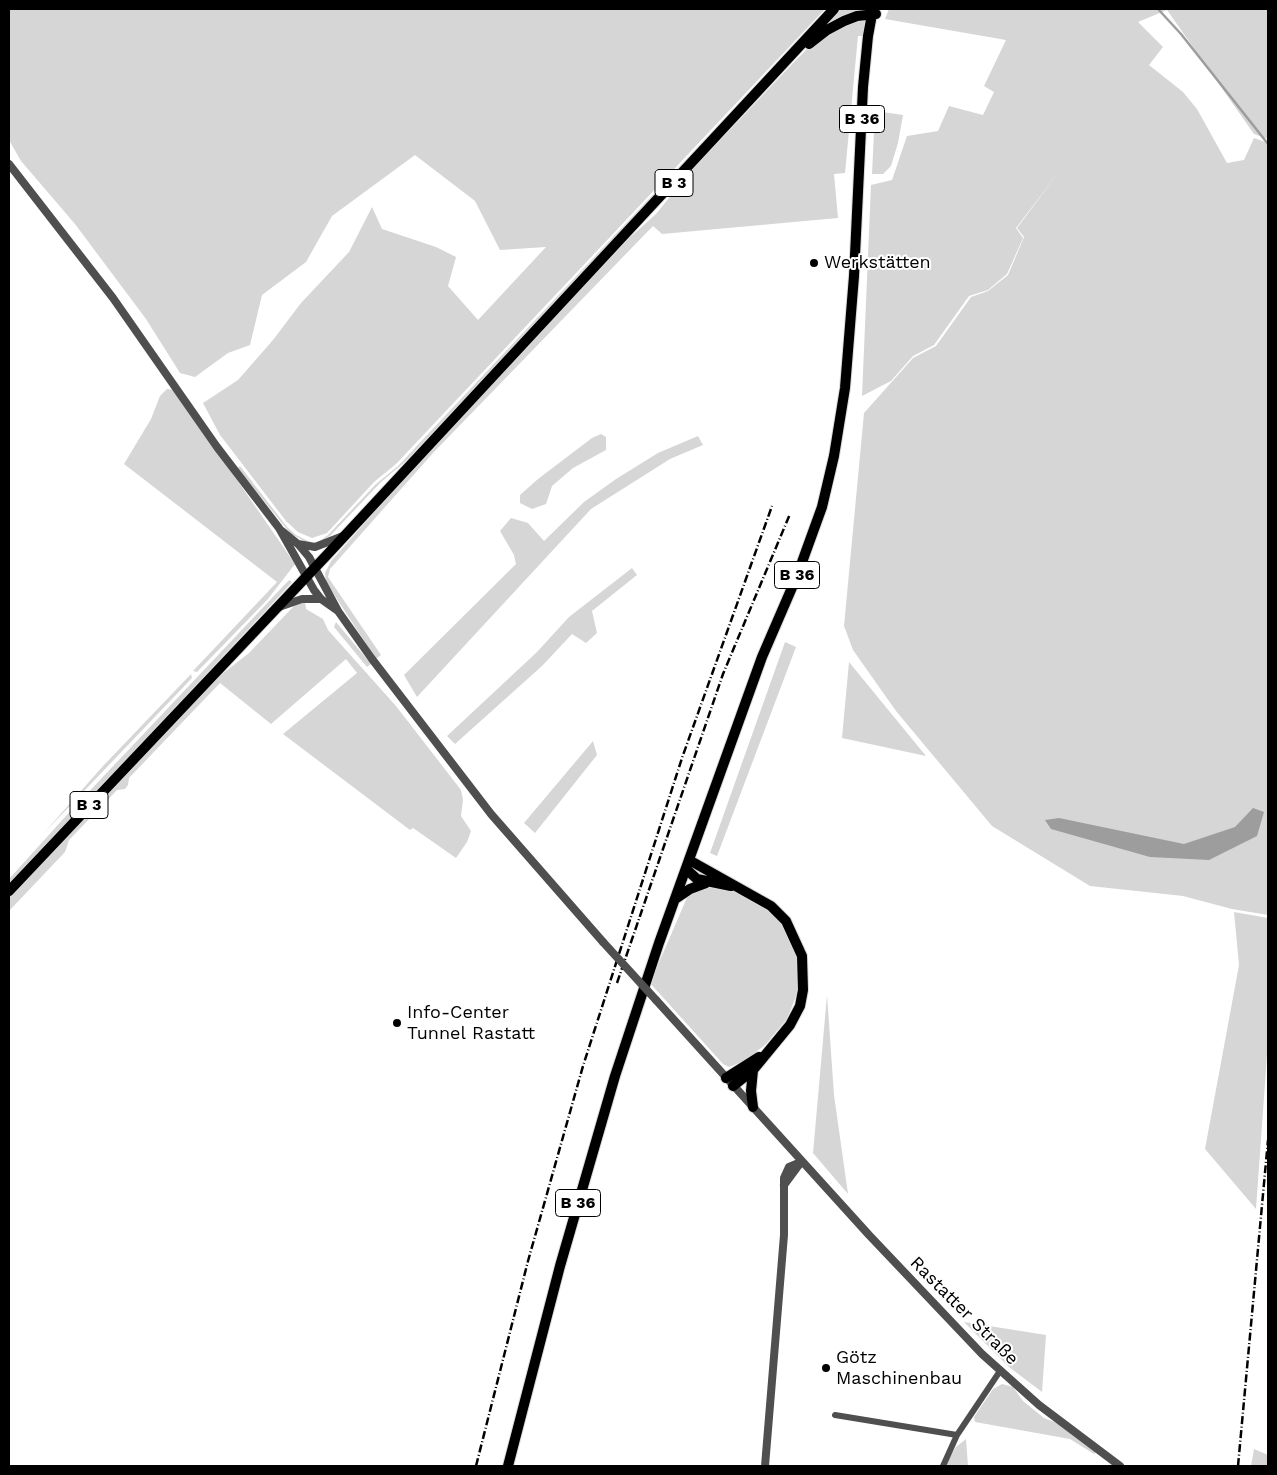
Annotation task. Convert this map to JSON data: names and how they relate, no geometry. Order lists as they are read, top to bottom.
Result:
{
  "streets": {
    "main road": ["B 36", "B 3"],
    "street": ["Rastatter Straße"]
  },
  "crossings": [
    ["B 36", "B 3"]
  ],
  "places": ["Werkstätten", "Info-Center Tunnel Rastatt", "Götz Maschinenbau"]
}
